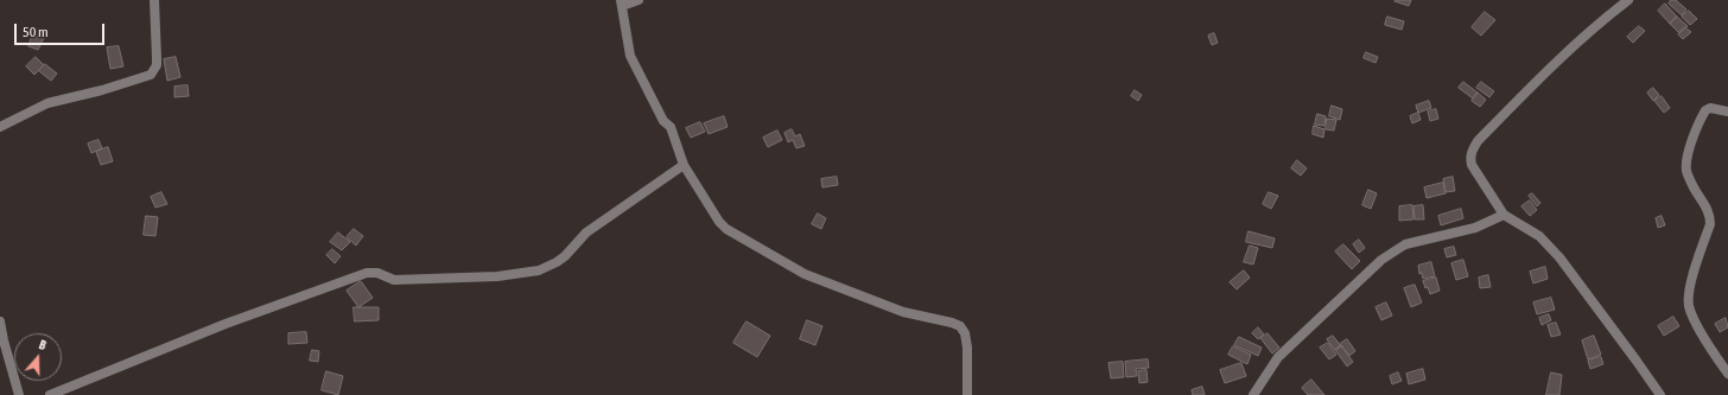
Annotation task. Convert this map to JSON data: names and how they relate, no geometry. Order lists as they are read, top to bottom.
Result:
{
  "scale_bar": "50 m",
  "north": "top"
}
